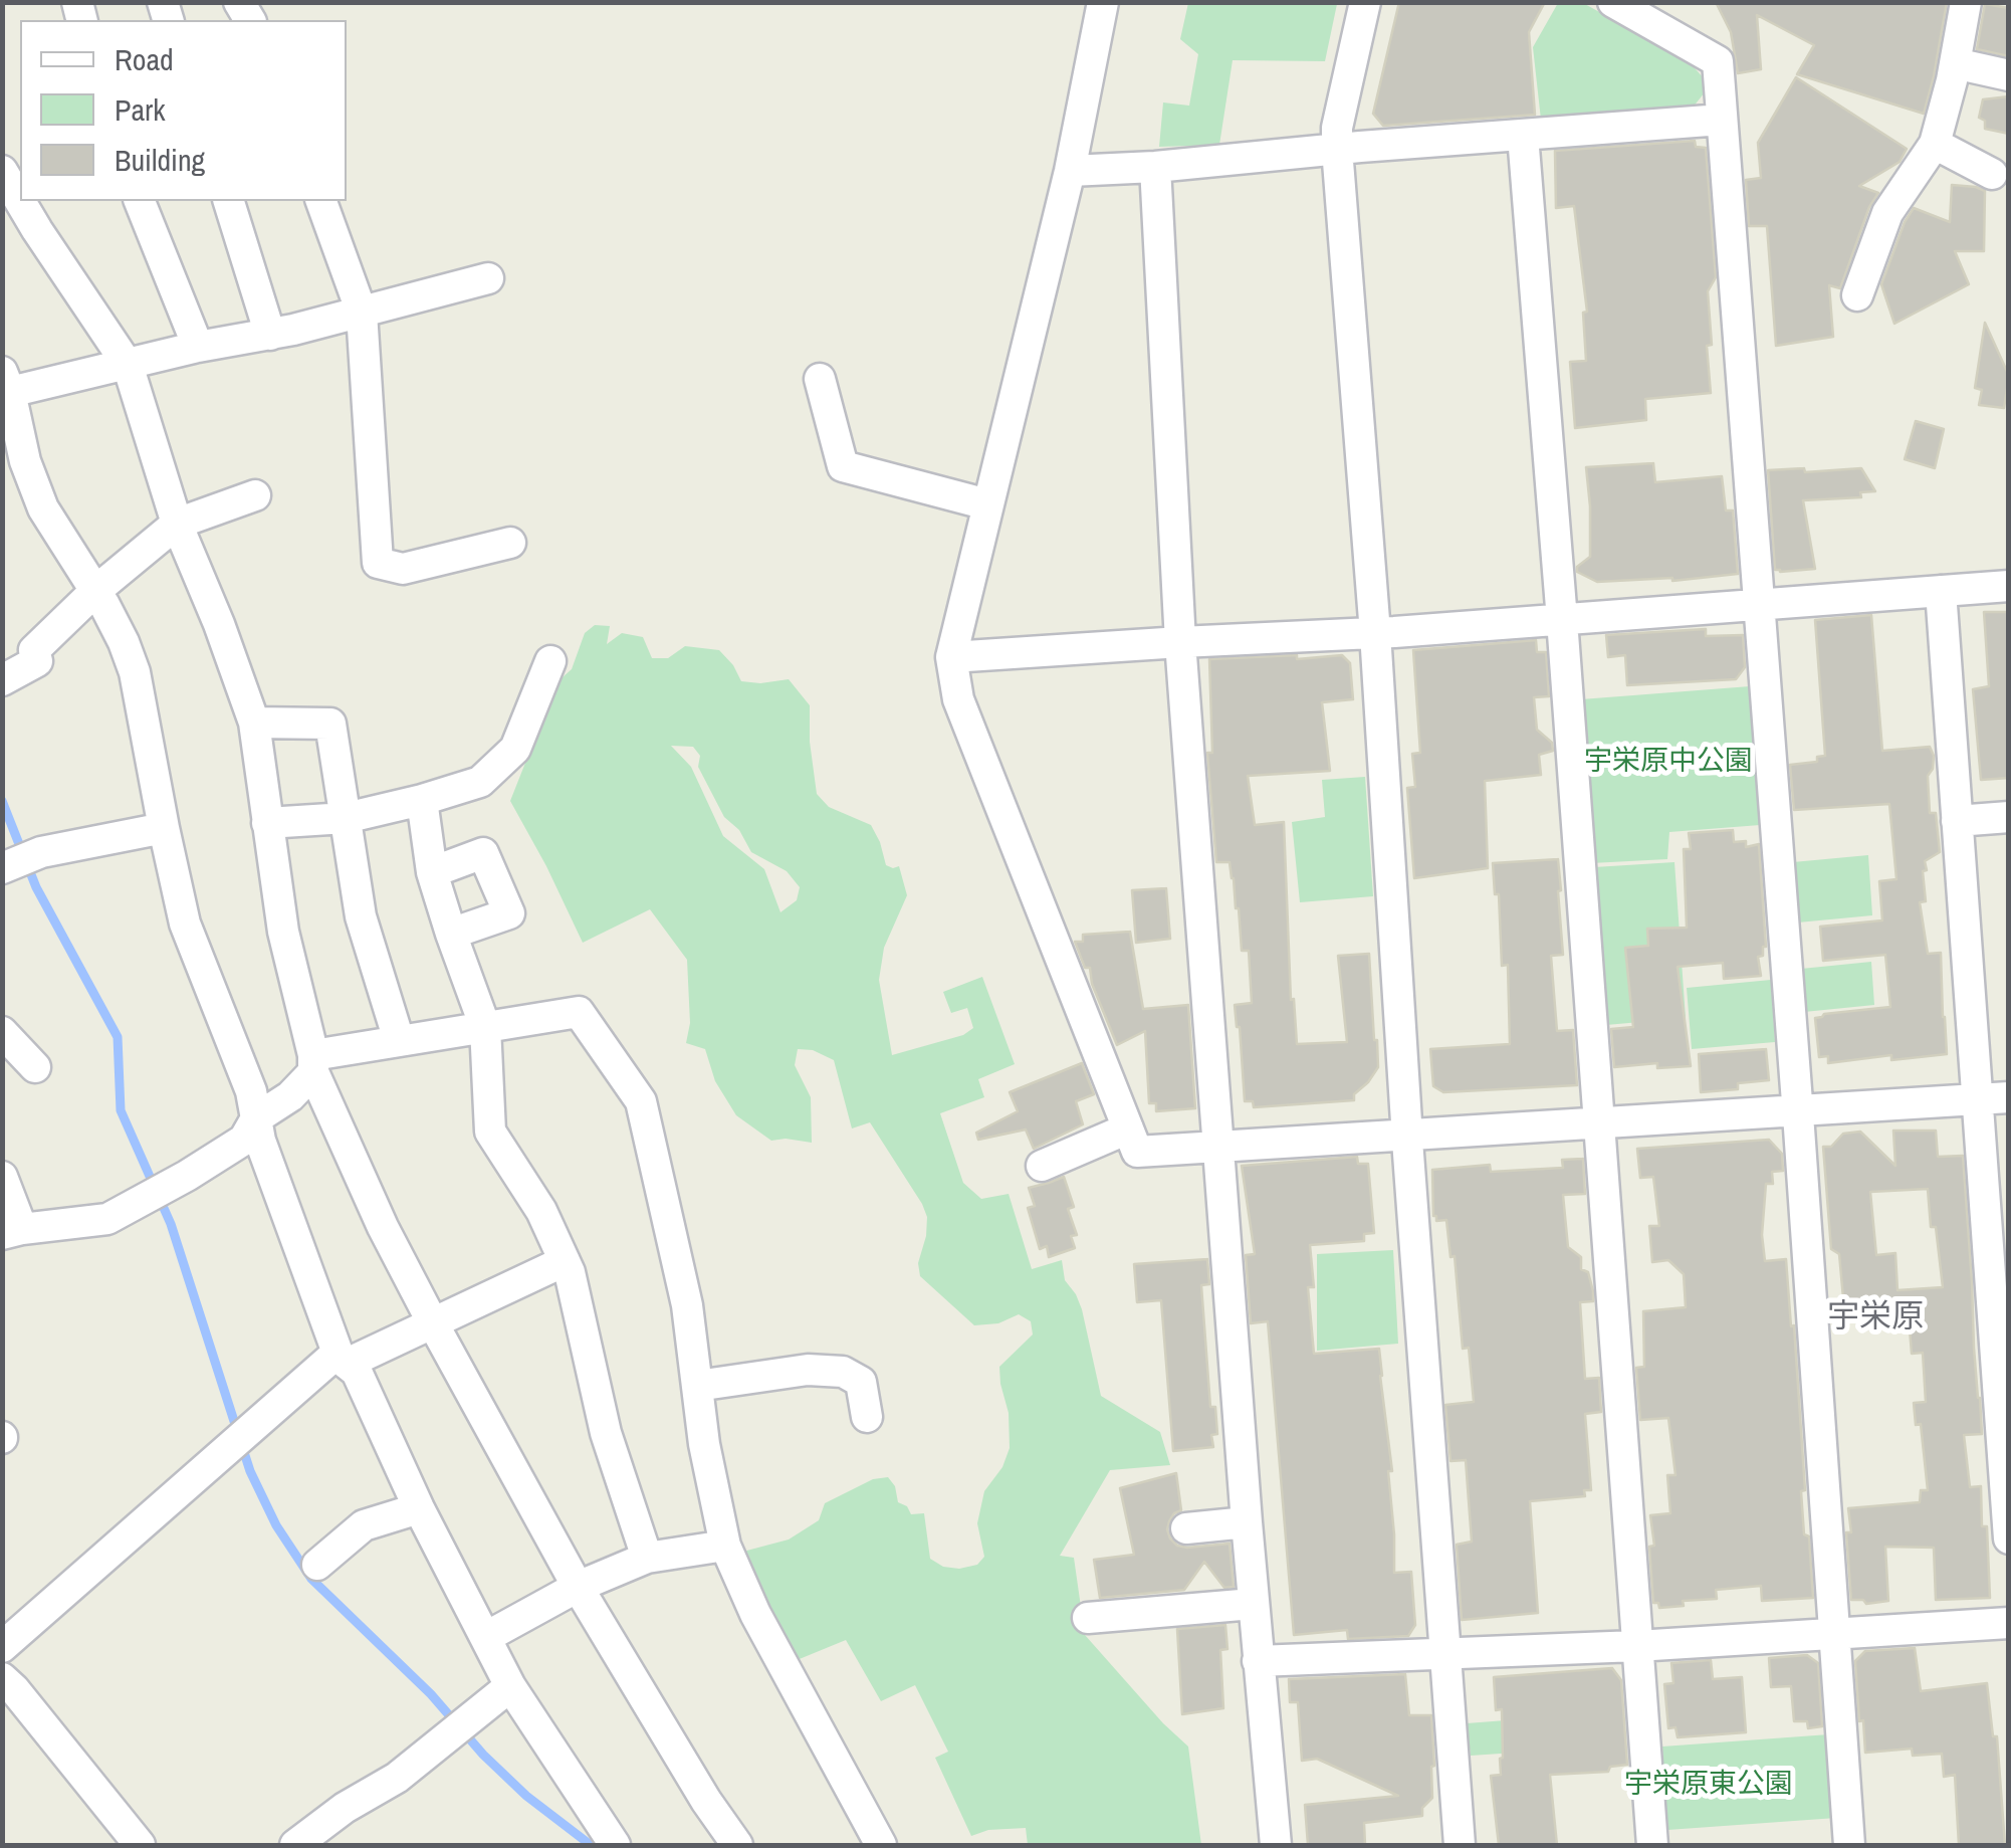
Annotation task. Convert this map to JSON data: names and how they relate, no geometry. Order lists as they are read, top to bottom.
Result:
{
  "districts": ["宇栄原"],
  "parks": ["宇栄原中公園", "宇栄原東公園"],
  "legend": ["Road", "Park", "Building"]
}
